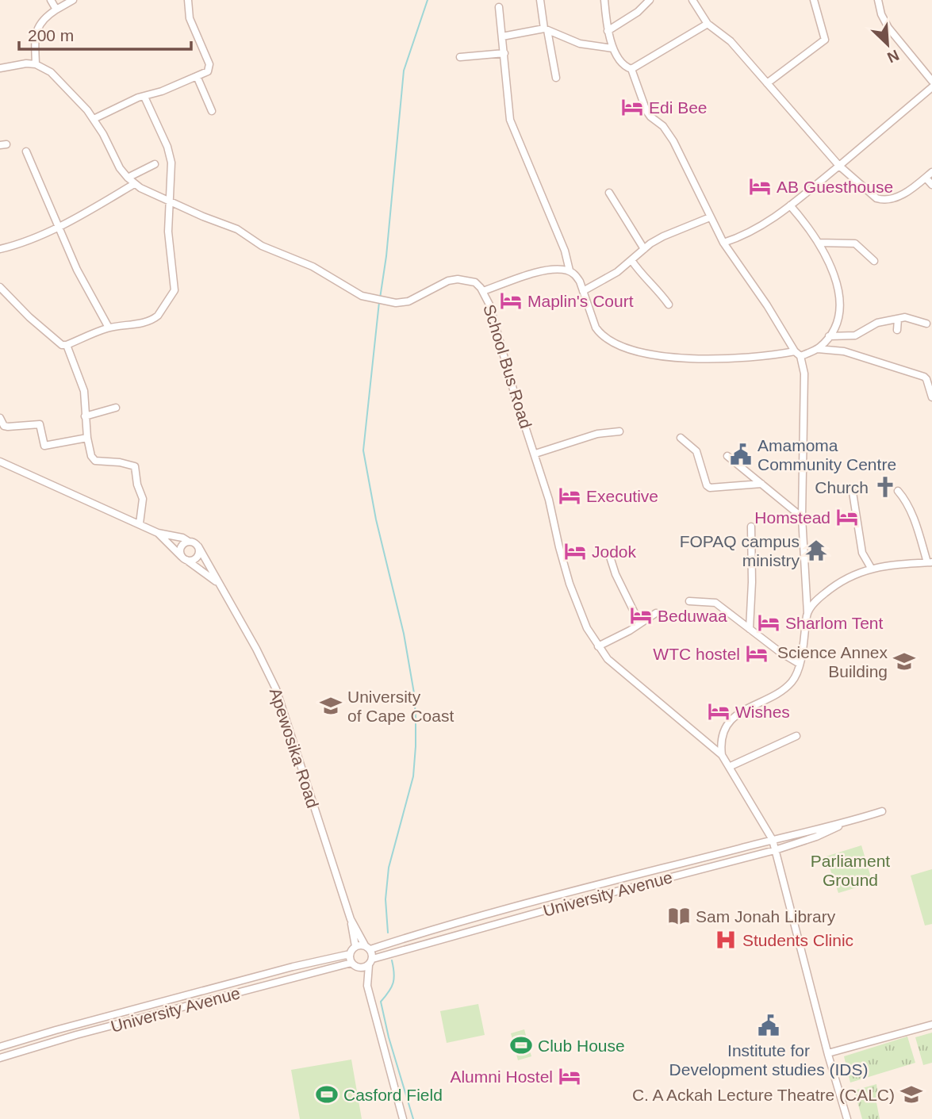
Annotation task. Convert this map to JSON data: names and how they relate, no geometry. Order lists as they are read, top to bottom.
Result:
{
  "streets": {
    "street": ["School Bus Road", "Apewosika Road", "University Avenue"]
  },
  "crossings": [
    ["School Bus Road", "University Avenue"]
  ],
  "parks": ["Parliament Ground"],
  "places": {
    "hotel": [
      "Edi Bee",
      "AB Guesthouse",
      "Maplin's Court",
      "Executive",
      "Homstead",
      "Jodok",
      "Beduwaa",
      "Sharlom Tent",
      "WTC hostel",
      "Wishes",
      "Alumni Hostel"
    ],
    "public building": ["Amamoma Community Centre", "Institute for Development studies (IDS)"],
    "church": ["Church"],
    "temple": ["FOPAQ campus ministry"],
    "school or university": ["Science Annex Building", "University of Cape Coast", "C. A Ackah Lecture Theatre (CALC)"],
    "library": ["Sam Jonah Library"],
    "hospital": ["Students Clinic"],
    "sports": ["Club House", "Casford Field"]
  },
  "scale_bar": "200 m",
  "north": "bottom right"
}
